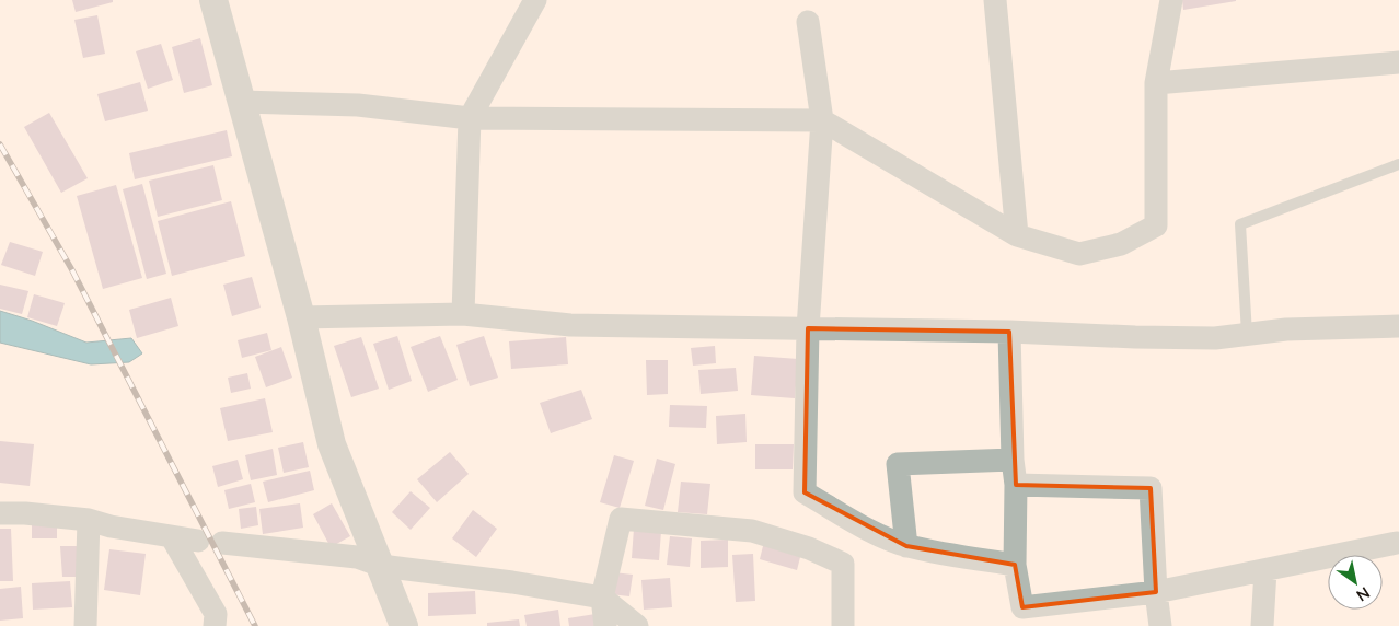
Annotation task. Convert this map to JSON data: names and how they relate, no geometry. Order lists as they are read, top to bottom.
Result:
{
  "north": "bottom right"
}
